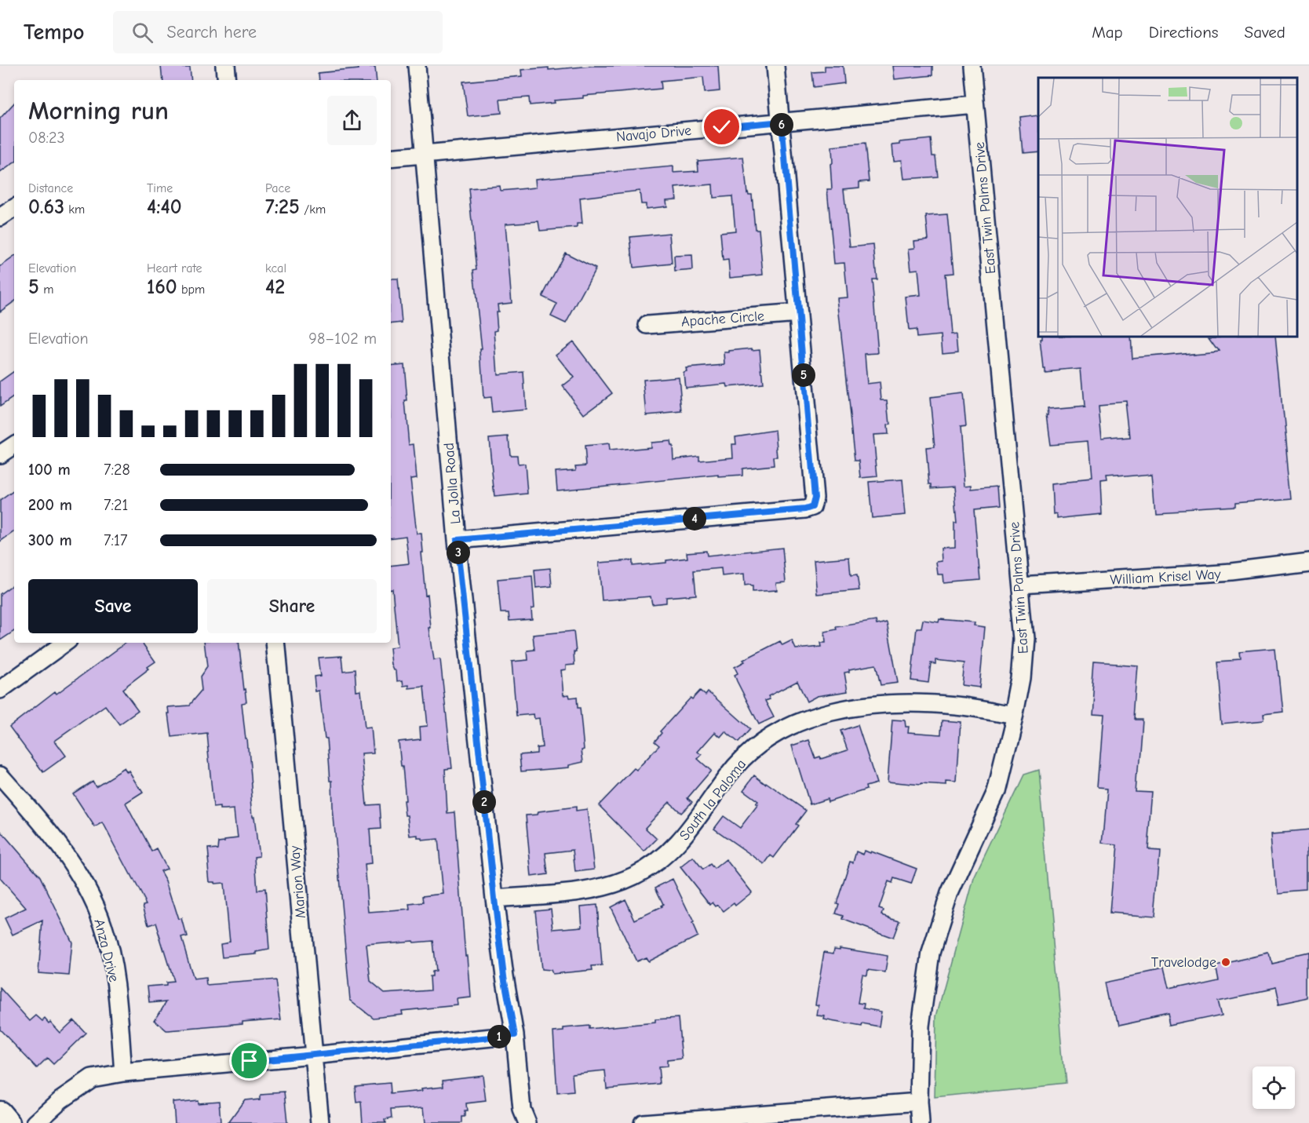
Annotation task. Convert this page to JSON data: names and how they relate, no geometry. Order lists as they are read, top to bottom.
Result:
{
  "streets": {
    "street": [
      "Navajo Drive",
      "East Twin Palms Drive",
      "Apache Circle",
      "La Jolla Road",
      "William Krisel Way",
      "South la Paloma",
      "Marion Way",
      "Anza Drive"
    ]
  },
  "crossings": [
    ["Navajo Drive", "East Twin Palms Drive"],
    ["Navajo Drive", "La Jolla Road"],
    ["East Twin Palms Drive", "William Krisel Way"],
    ["East Twin Palms Drive", "South la Paloma"],
    ["La Jolla Road", "South la Paloma"]
  ],
  "places": ["Travelodge"],
  "page": {
    "header": "Tempo",
    "search": "Search here",
    "nav": ["Map", "Directions", "Saved"],
    "heading": ["Morning run", "08:23"],
    "pins": [
      "6",
      "5",
      "4",
      "3",
      "2",
      "1"
    ],
    "stats": [
      ["Distance", "0.63 km"],
      ["Time", "4:40"],
      ["Pace", "7:25 /km"],
      ["Elevation", "5 m"],
      ["Heart rate", "160 bpm"],
      ["kcal", "42"]
    ],
    "chart": ["Elevation", "98–102 m"],
    "list": [
      {
        "name": "100 m",
        "note": "7:28"
      },
      {
        "name": "200 m",
        "note": "7:21"
      },
      {
        "name": "300 m",
        "note": "7:17"
      }
    ],
    "buttons": ["Save", "Share"]
  }
}
